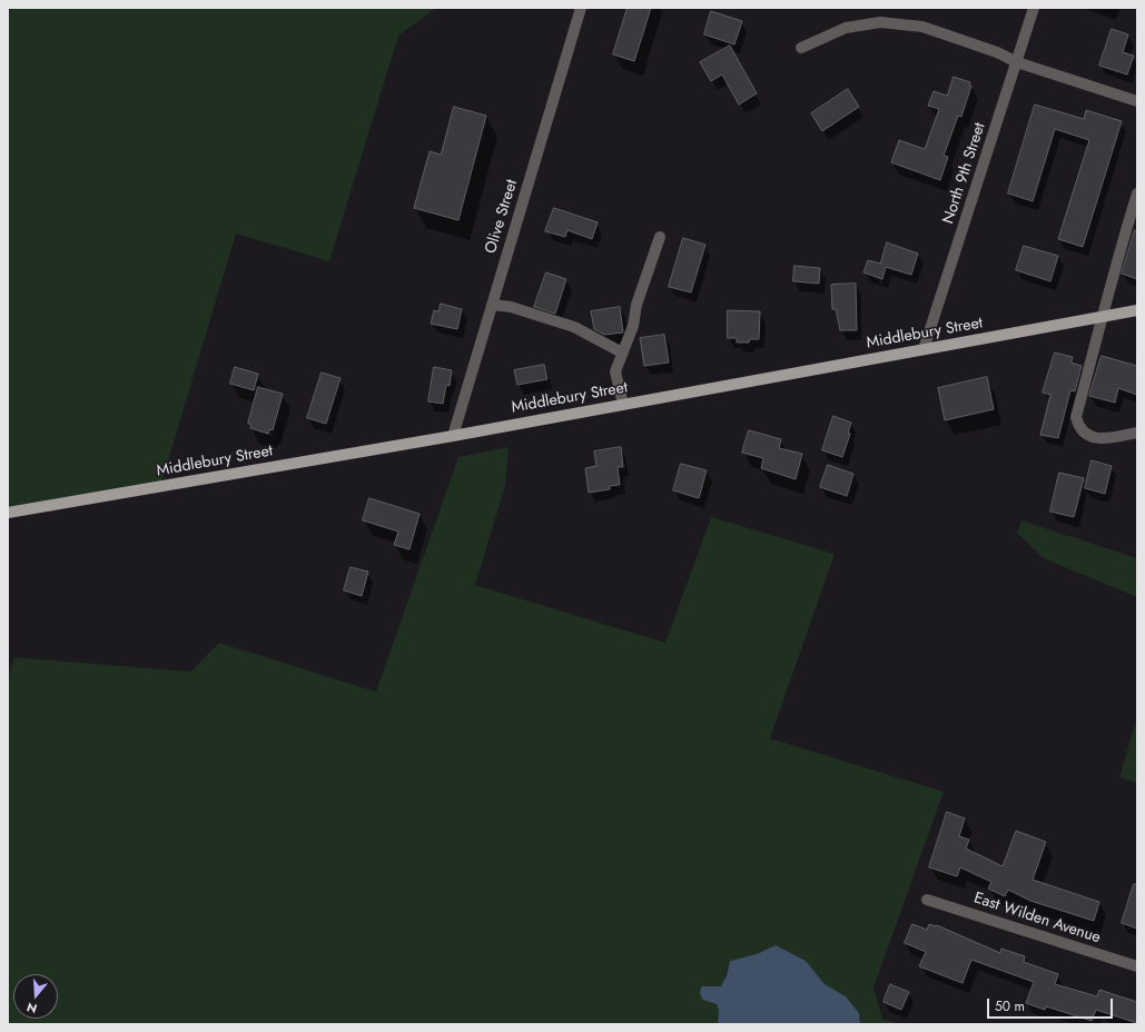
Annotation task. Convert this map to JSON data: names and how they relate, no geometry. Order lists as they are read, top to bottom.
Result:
{
  "streets": {
    "main road": ["Middlebury Street"],
    "street": ["North 9th Street", "Olive Street", "East Wilden Avenue"]
  },
  "crossings": [
    ["North 9th Street", "Middlebury Street"],
    ["Olive Street", "Middlebury Street"]
  ],
  "scale_bar": "50 m",
  "north": "bottom"
}
